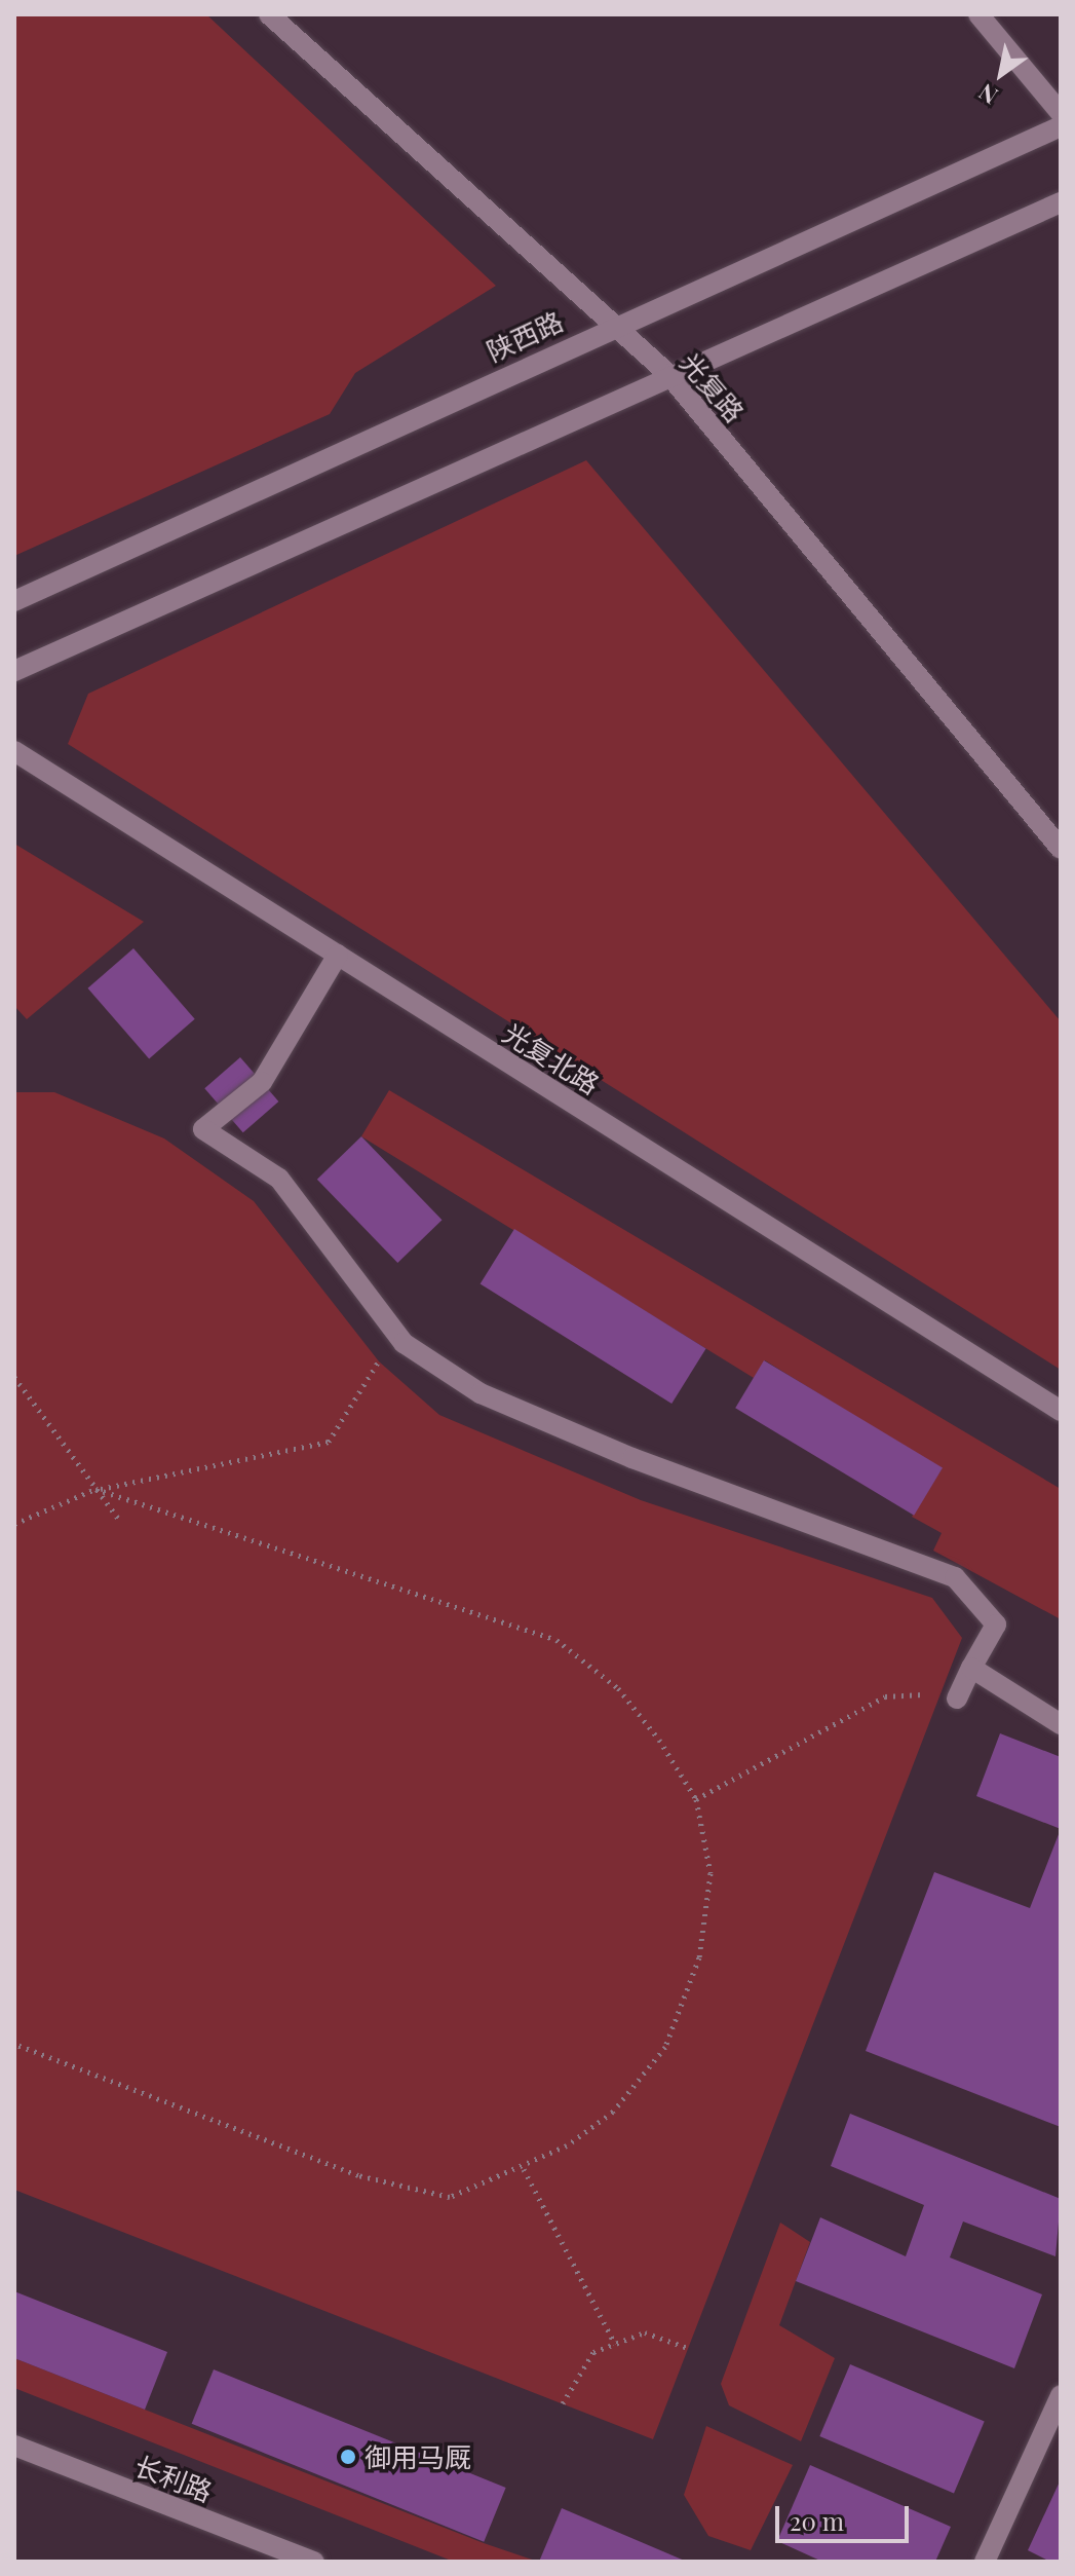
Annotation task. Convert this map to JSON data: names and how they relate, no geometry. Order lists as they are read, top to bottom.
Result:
{
  "streets": {
    "street": [
      "陕西路",
      "光复路",
      "光复北路",
      "长利路"
    ]
  },
  "crossings": [
    ["陕西路", "光复路"]
  ],
  "places": ["御用马厩"],
  "scale_bar": "20 m",
  "north": "bottom left"
}
